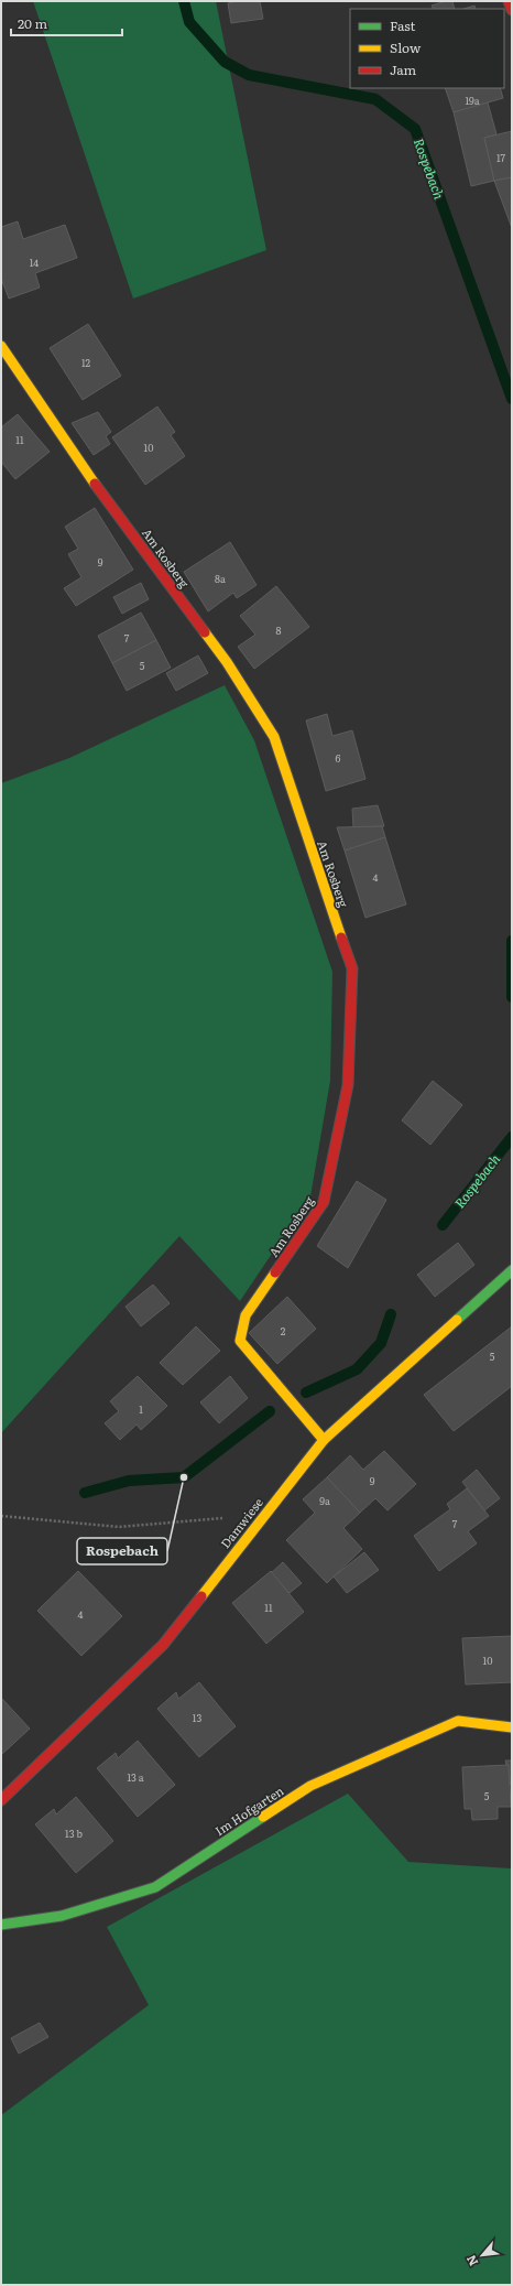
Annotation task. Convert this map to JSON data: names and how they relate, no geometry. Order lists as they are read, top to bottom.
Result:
{
  "streets": {
    "street": ["Am Rosberg", "Damwiese", "Im Hofgarten"]
  },
  "crossings": [
    ["Am Rosberg", "Damwiese"]
  ],
  "water": ["Rospebach"],
  "places": ["Rospebach"],
  "house_numbers": [
    "19a",
    "17",
    "14",
    "12",
    "11",
    "10",
    "9",
    "8a",
    "8",
    "7",
    "5",
    "6",
    "4",
    "2",
    "5",
    "1",
    "9",
    "9a",
    "7",
    "11",
    "4",
    "10",
    "13",
    "13 a",
    "5",
    "13 b"
  ],
  "legend": ["Fast", "Slow", "Jam"],
  "scale_bar": "20 m",
  "north": "bottom left"
}
